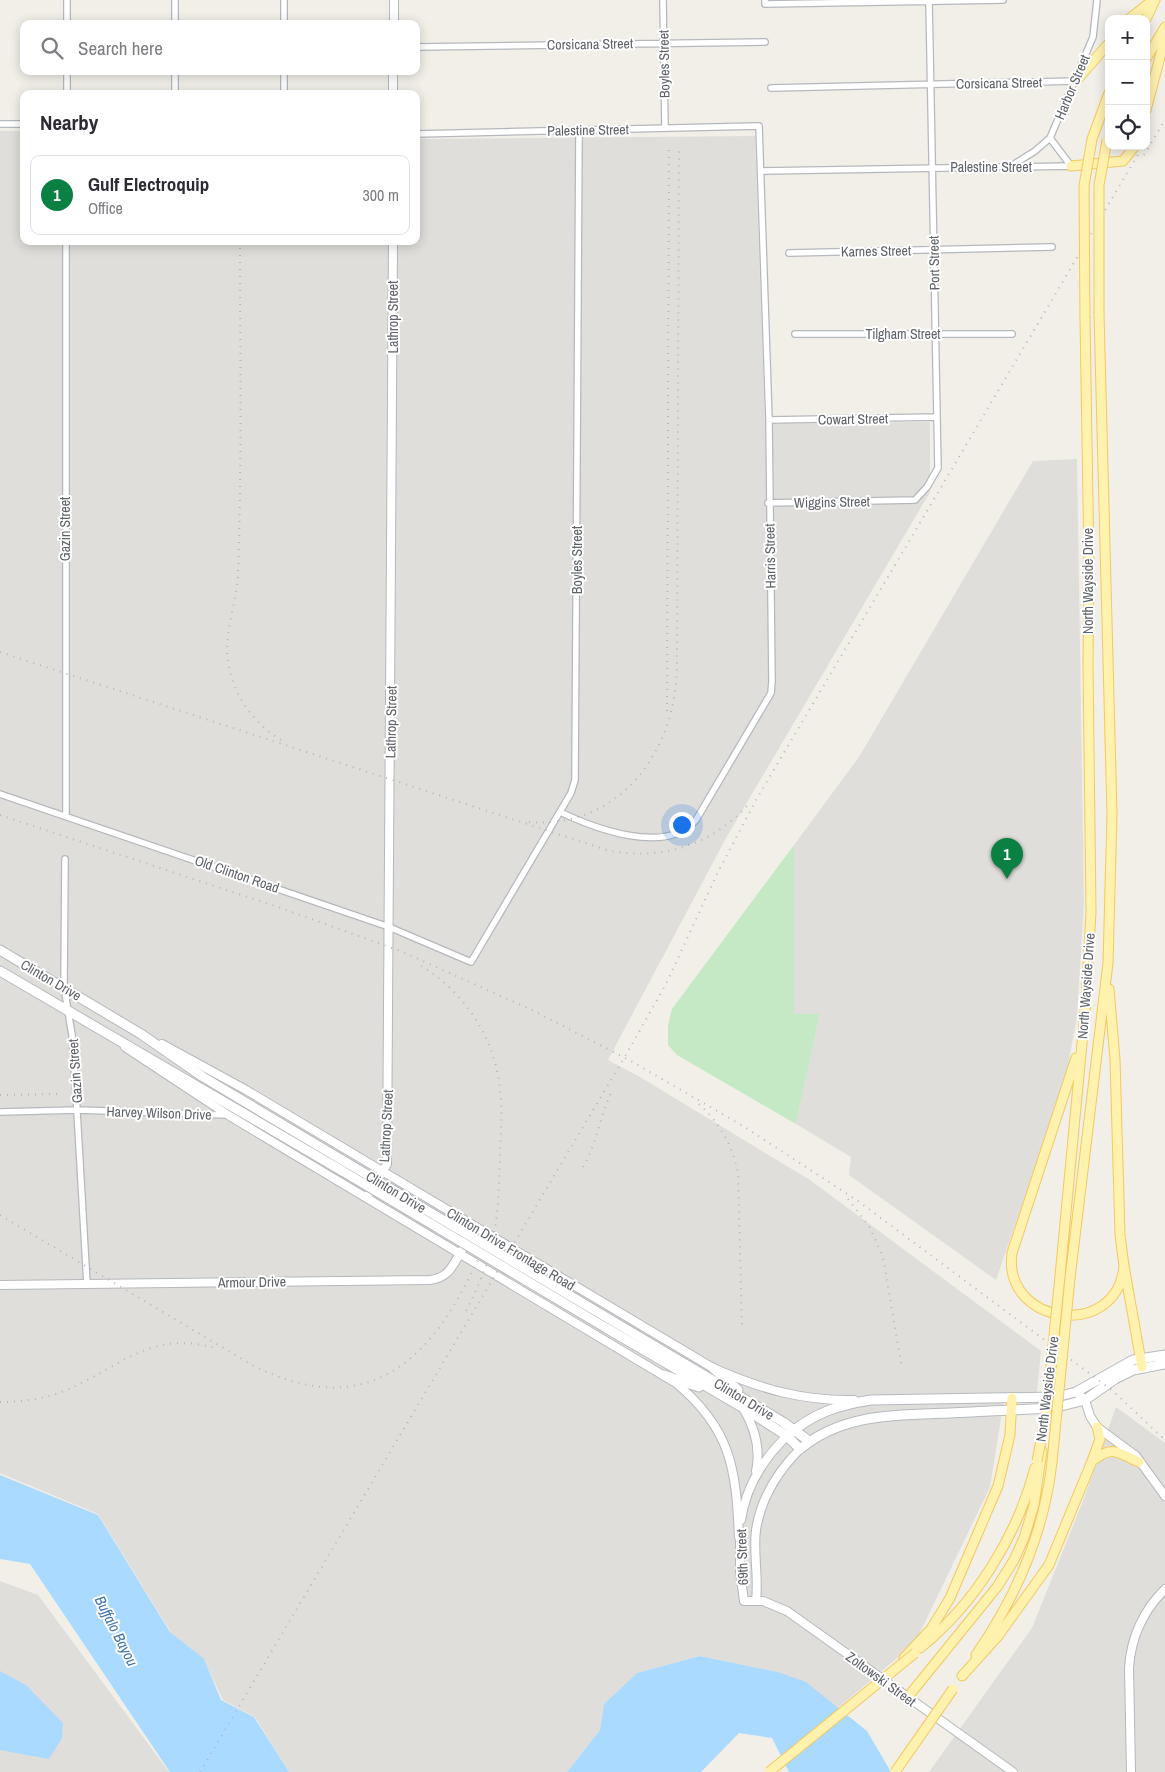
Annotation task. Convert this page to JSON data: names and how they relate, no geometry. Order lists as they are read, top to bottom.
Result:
{
  "streets": {
    "main road": ["North Wayside Drive", "Clinton Drive"],
    "street": [
      "Corsicana Street",
      "Boyles Street",
      "Harbor Street",
      "Palestine Street",
      "Karnes Street",
      "Port Street",
      "Lathrop Street",
      "Tilgham Street",
      "Cowart Street",
      "Wiggins Street",
      "Gazin Street",
      "Harris Street",
      "Old Clinton Road",
      "Harvey Wilson Drive",
      "Clinton Drive Frontage Road",
      "Armour Drive",
      "69th Street",
      "Zoltowski Street"
    ]
  },
  "crossings": [
    ["Corsicana Street", "Boyles Street"],
    ["Corsicana Street", "Harbor Street"],
    ["Corsicana Street", "Port Street"],
    ["Boyles Street", "Palestine Street"],
    ["Boyles Street", "Harris Street"],
    ["Boyles Street", "Old Clinton Road"],
    ["Palestine Street", "Port Street"],
    ["Palestine Street", "Harris Street"],
    ["Karnes Street", "Port Street"],
    ["Port Street", "Tilgham Street"],
    ["Port Street", "Cowart Street"],
    ["Port Street", "Wiggins Street"],
    ["Lathrop Street", "Old Clinton Road"],
    ["Lathrop Street", "Clinton Drive Frontage Road"],
    ["Cowart Street", "Harris Street"],
    ["Wiggins Street", "Harris Street"],
    ["Gazin Street", "Old Clinton Road"],
    ["Gazin Street", "Clinton Drive"],
    ["Gazin Street", "Harvey Wilson Drive"],
    ["Gazin Street", "Armour Drive"],
    ["Clinton Drive", "Clinton Drive Frontage Road"],
    ["Clinton Drive", "69th Street"],
    ["Harvey Wilson Drive", "Clinton Drive Frontage Road"],
    ["Clinton Drive Frontage Road", "Armour Drive"],
    ["Clinton Drive Frontage Road", "69th Street"],
    ["69th Street", "Zoltowski Street"]
  ],
  "water": ["Buffalo Bayou"],
  "page": {
    "map_buttons": ["+", "−"],
    "search": "Search here",
    "heading": "Nearby",
    "list": [
      {
        "mark": "1",
        "name": "Gulf Electroquip",
        "note": "Office",
        "value": "300 m"
      }
    ],
    "pins": "1"
  }
}
